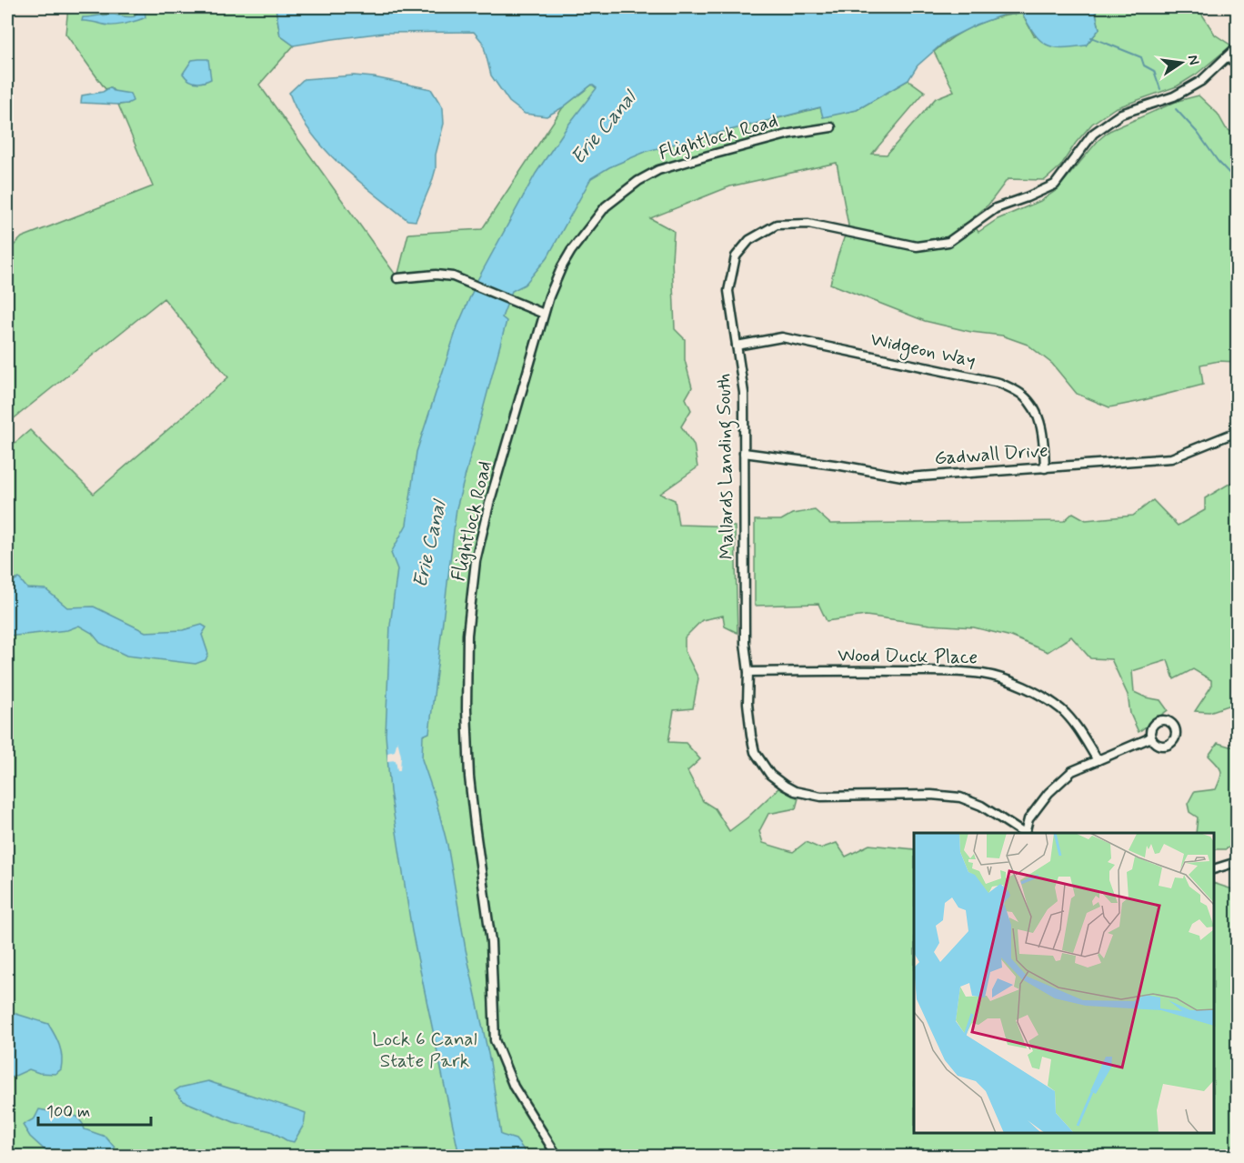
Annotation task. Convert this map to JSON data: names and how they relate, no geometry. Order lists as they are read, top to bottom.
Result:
{
  "streets": {
    "street": [
      "Flightlock Road",
      "Widgeon Way",
      "Gadwall Drive",
      "Mallards Landing South",
      "Wood Duck Place"
    ]
  },
  "crossings": [
    ["Widgeon Way", "Gadwall Drive"],
    ["Widgeon Way", "Mallards Landing South"],
    ["Gadwall Drive", "Mallards Landing South"],
    ["Mallards Landing South", "Wood Duck Place"]
  ],
  "water": ["Erie Canal"],
  "parks": ["Lock 6 Canal State Park"],
  "scale_bar": "100 m",
  "north": "right"
}
